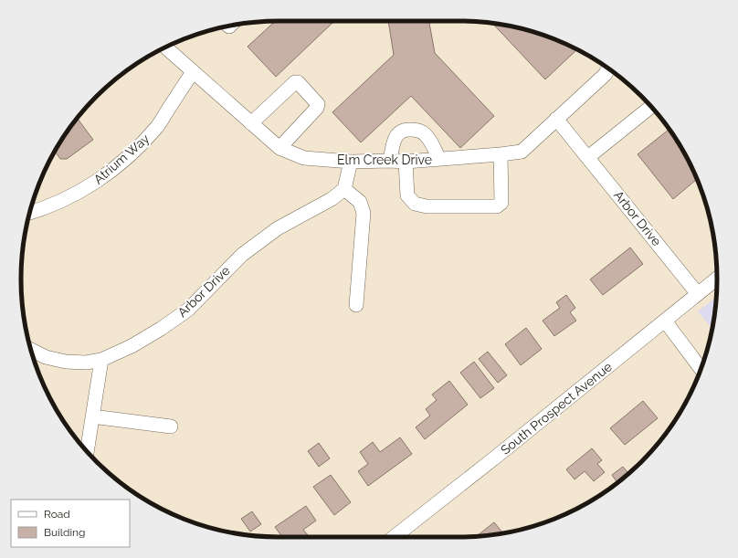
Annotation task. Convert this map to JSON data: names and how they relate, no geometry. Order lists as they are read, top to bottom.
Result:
{
  "streets": {
    "street": [
      "Atrium Way",
      "Elm Creek Drive",
      "Arbor Drive",
      "South Prospect Avenue"
    ]
  },
  "crossings": [
    ["Atrium Way", "Elm Creek Drive"],
    ["Elm Creek Drive", "Arbor Drive"],
    ["Arbor Drive", "South Prospect Avenue"]
  ],
  "legend": ["Road", "Building"]
}
